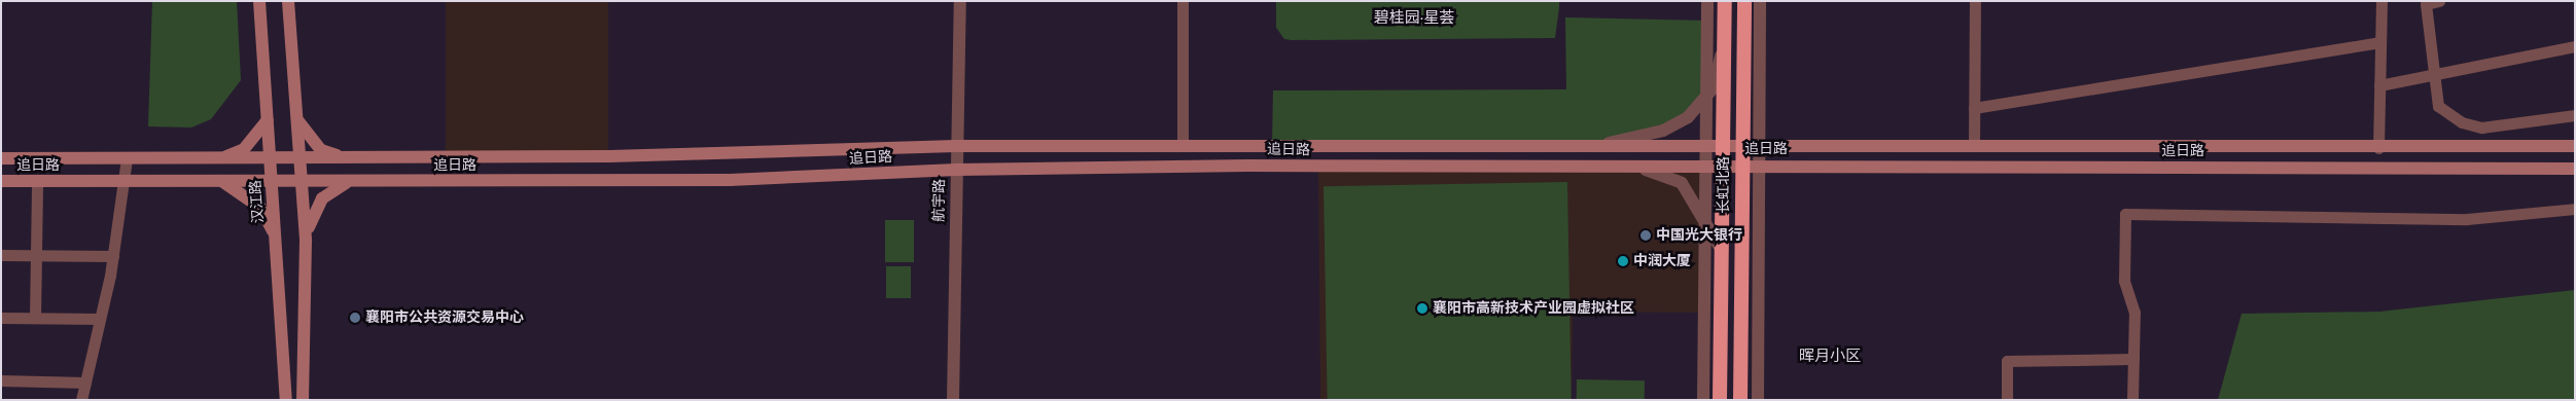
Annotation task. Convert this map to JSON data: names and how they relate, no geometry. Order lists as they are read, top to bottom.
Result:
{
  "streets": {
    "highway": ["长虹北路"],
    "main road": ["追日路", "汉江路"],
    "street": ["航宇路"]
  },
  "crossings": [
    ["追日路", "长虹北路"],
    ["追日路", "航宇路"],
    ["追日路", "汉江路"]
  ],
  "districts": ["碧桂园·星荟", "晖月小区"],
  "places": [
    "中国光大银行",
    "中润大厦",
    "襄阳市高新技术产业园虚拟社区",
    "襄阳市公共资源交易中心"
  ]
}
